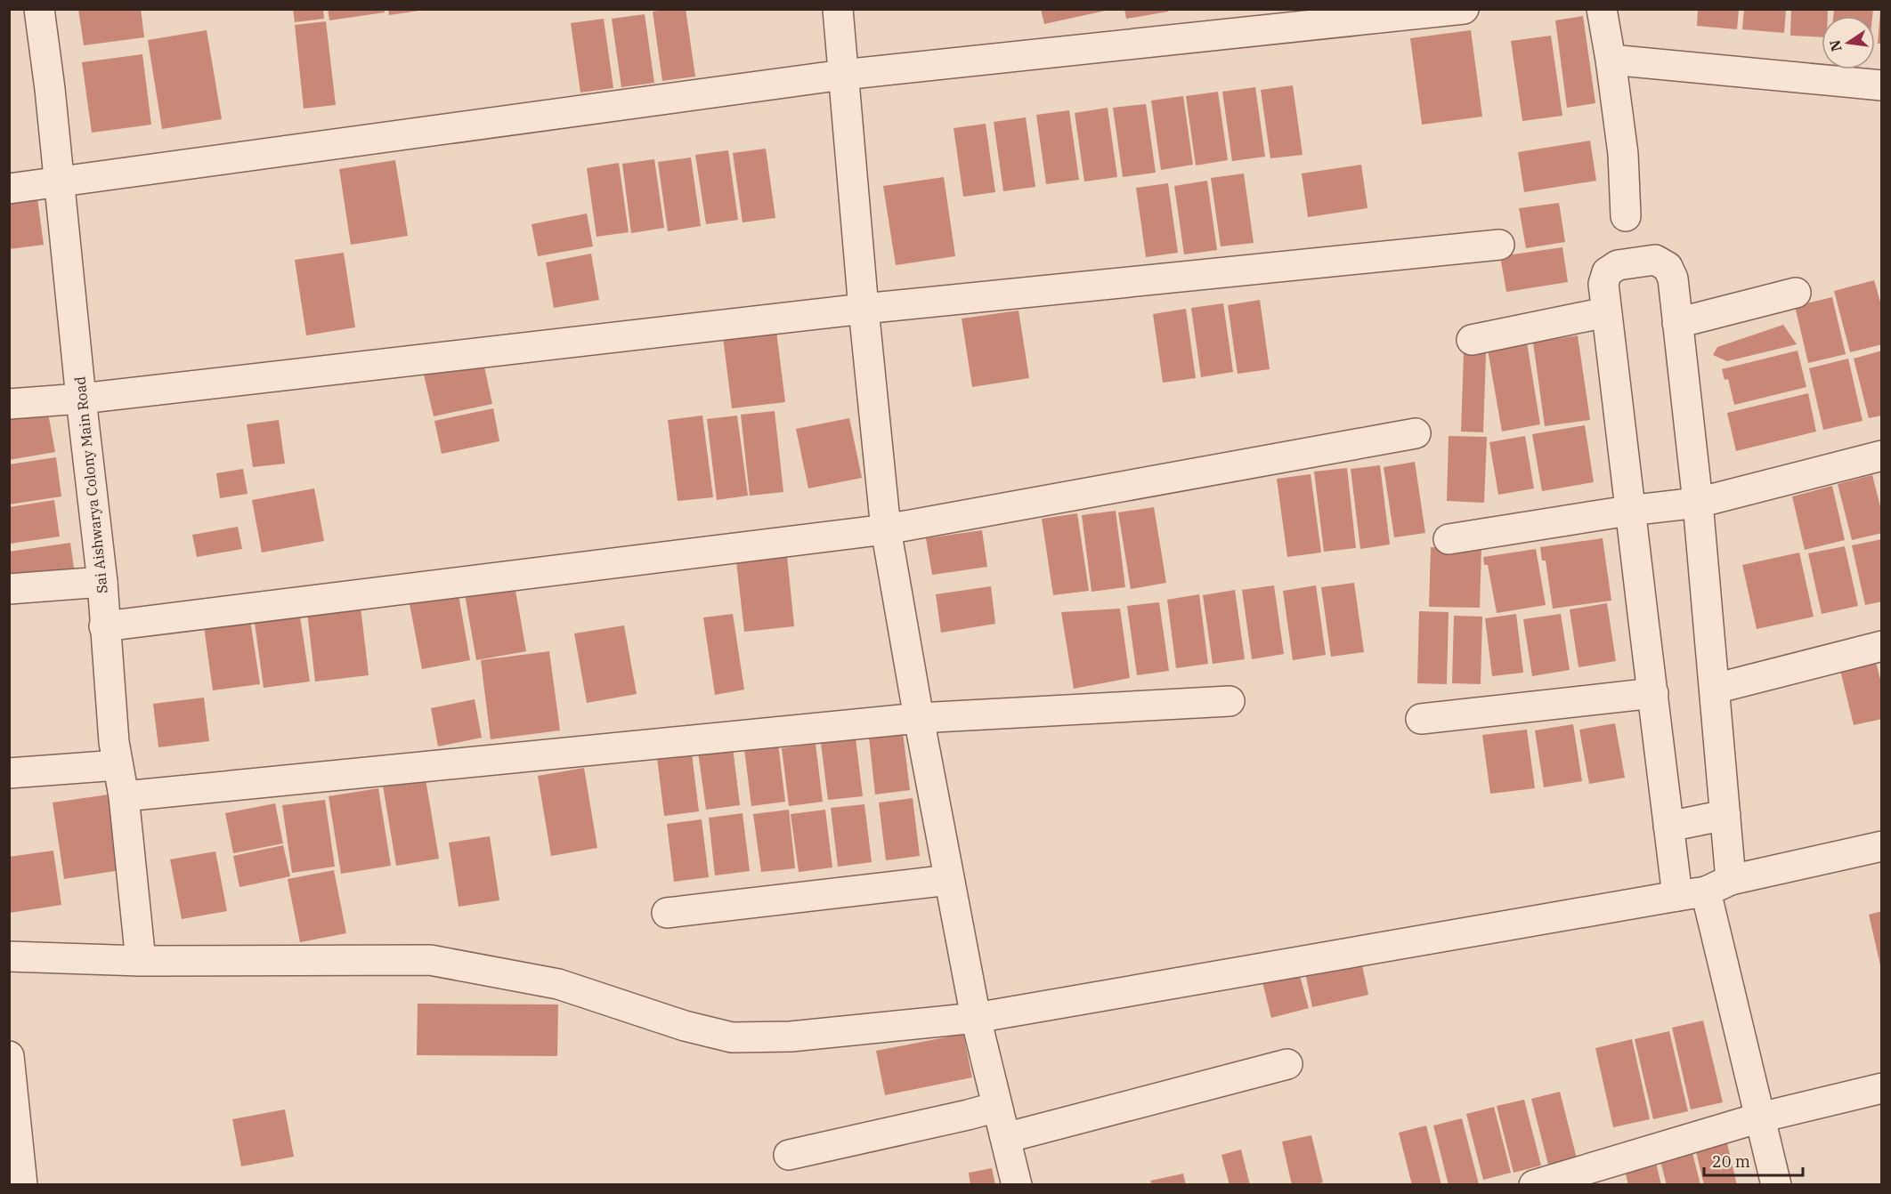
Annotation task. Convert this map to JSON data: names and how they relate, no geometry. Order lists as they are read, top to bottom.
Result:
{
  "streets": {
    "street": ["Sai Aishwarya Colony Main Road"]
  },
  "scale_bar": "20 m",
  "north": "left"
}
